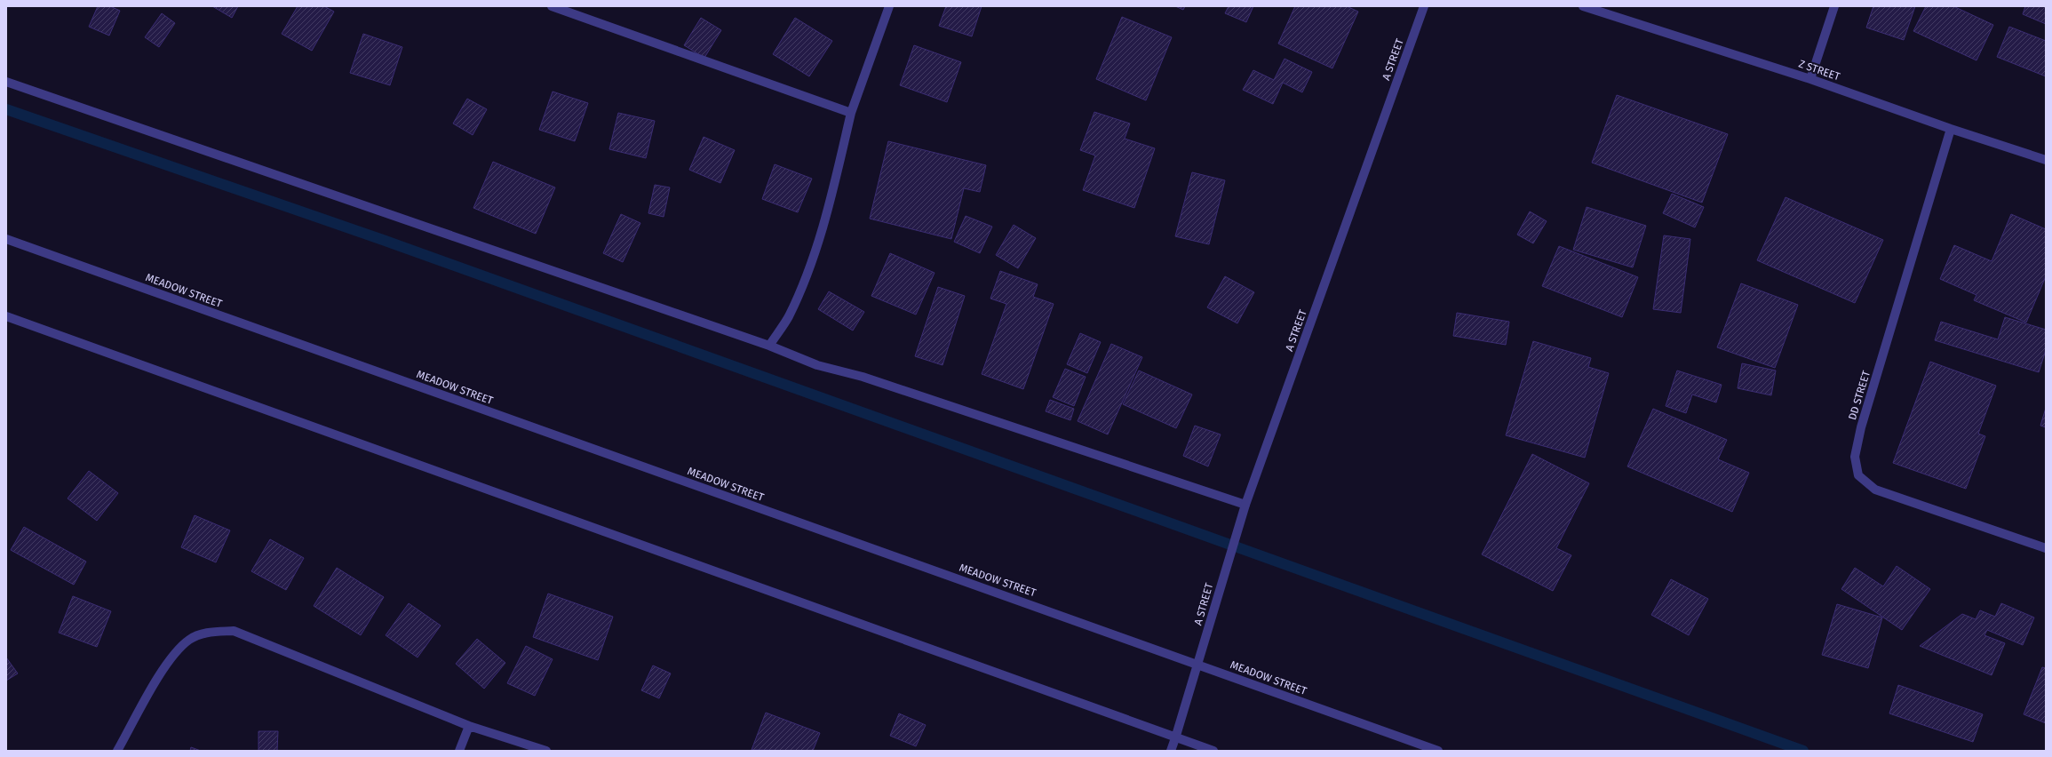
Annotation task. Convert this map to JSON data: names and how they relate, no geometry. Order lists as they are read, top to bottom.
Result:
{
  "streets": {
    "street": [
      "A STREET",
      "Z STREET",
      "MEADOW STREET",
      "DD STREET"
    ]
  },
  "crossings": [
    ["A STREET", "MEADOW STREET"],
    ["Z STREET", "DD STREET"]
  ]
}
